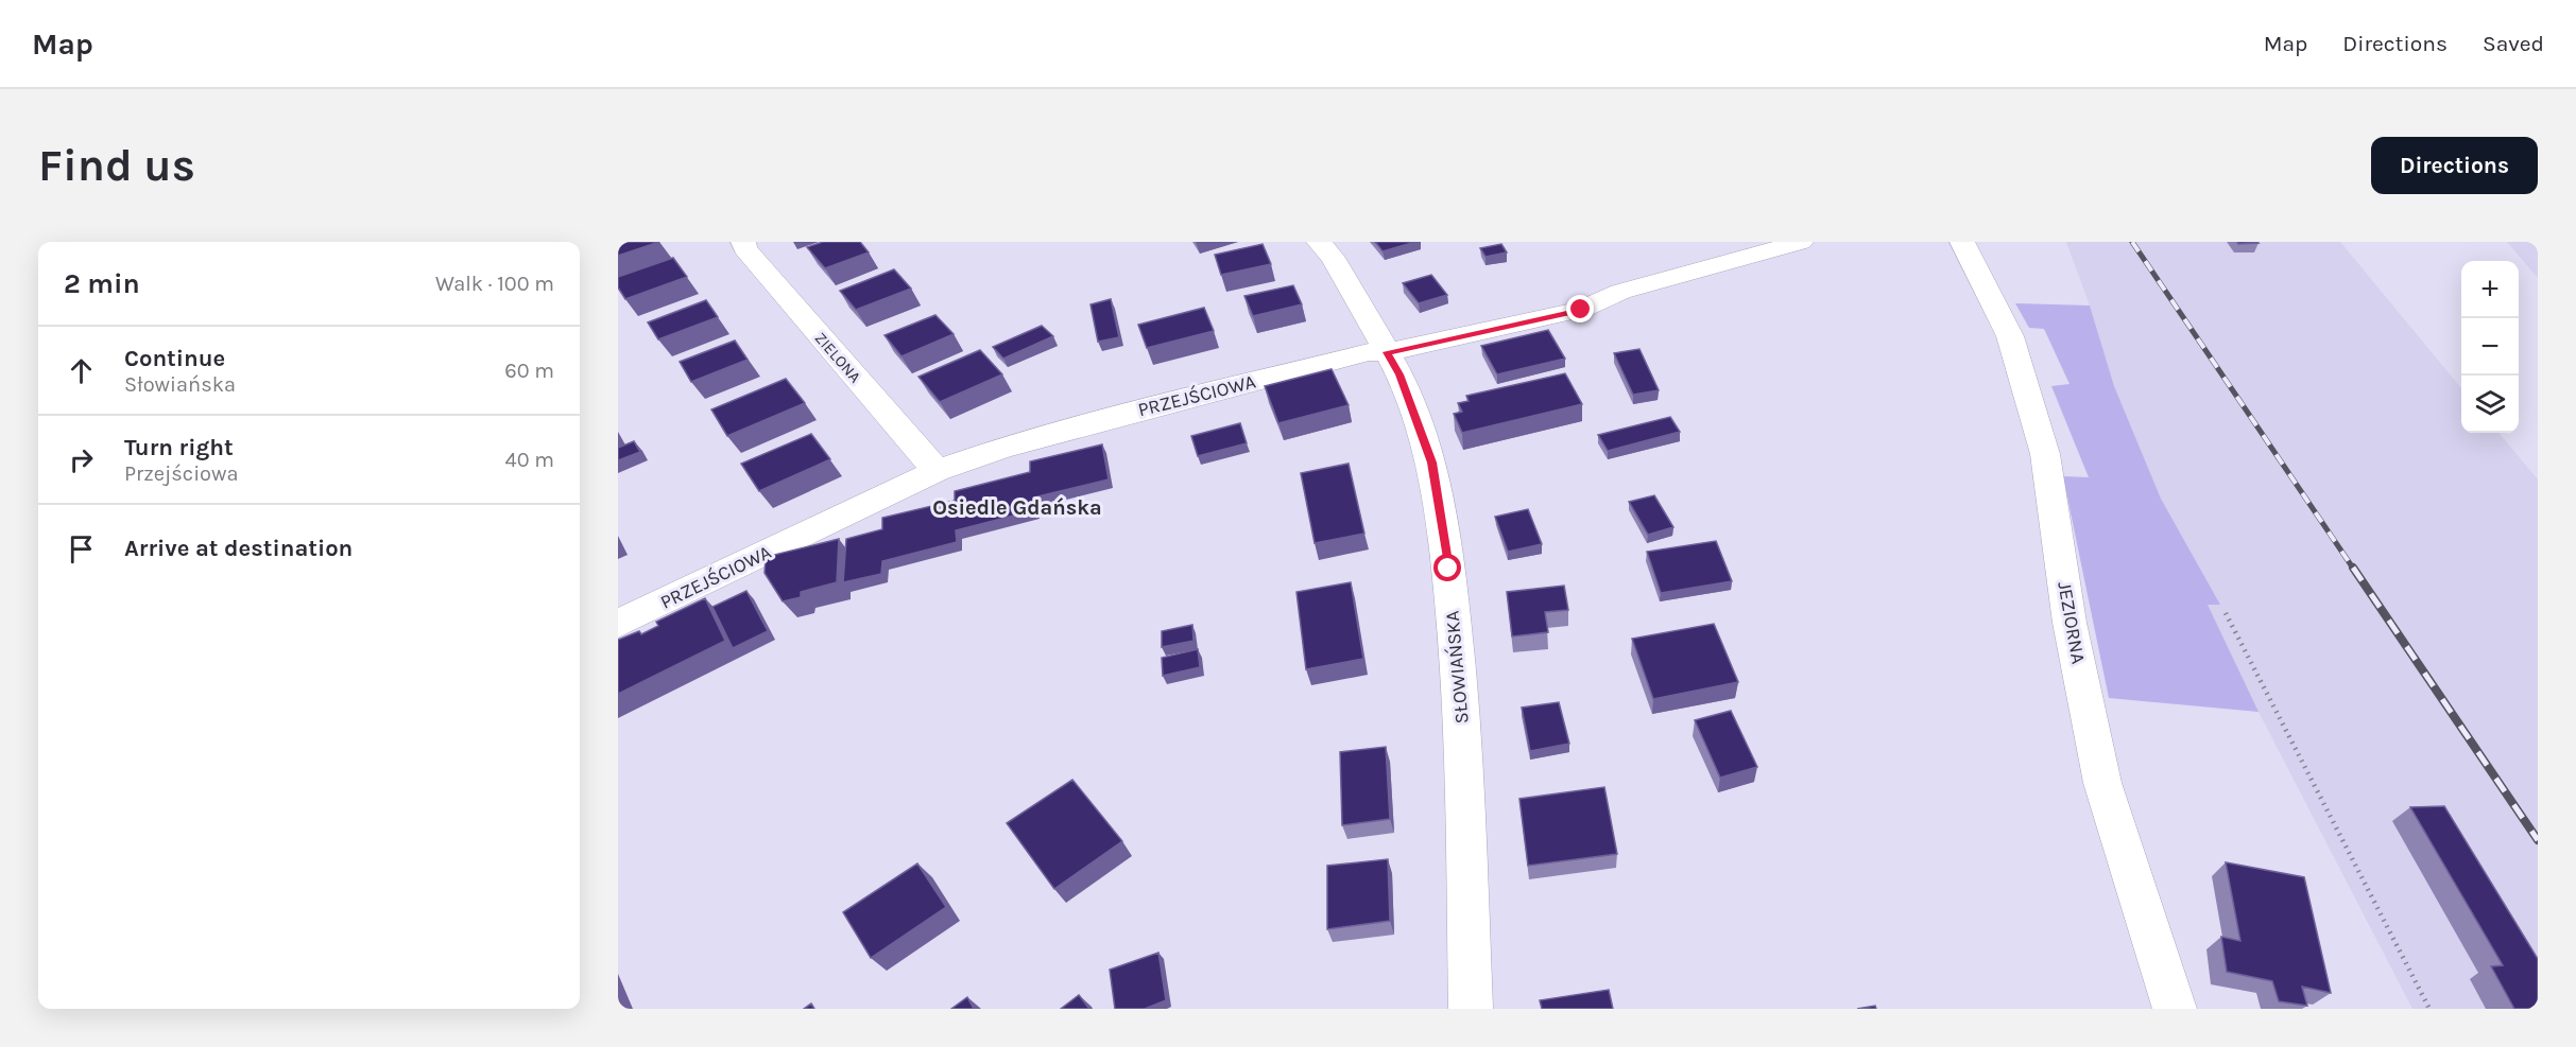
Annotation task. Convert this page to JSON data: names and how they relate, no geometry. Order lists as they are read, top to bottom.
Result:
{
  "streets": {
    "street": [
      "ZIELONA",
      "PRZEJŚCIOWA",
      "JEZIORNA",
      "SŁOWIAŃSKA"
    ]
  },
  "crossings": [
    ["ZIELONA", "PRZEJŚCIOWA"],
    ["PRZEJŚCIOWA", "SŁOWIAŃSKA"]
  ],
  "districts": ["Osiedle Gdańska"],
  "page": {
    "header": "Map",
    "nav": ["Map", "Directions", "Saved"],
    "buttons": "Directions",
    "title": "Find us",
    "heading": ["2 min", "Walk · 100 m"],
    "map_buttons": ["+", "−"],
    "list": [
      ["Continue", "Słowiańska", "60 m"],
      ["Turn right", "Przejściowa", "40 m"],
      "Arrive at destination"
    ]
  }
}
